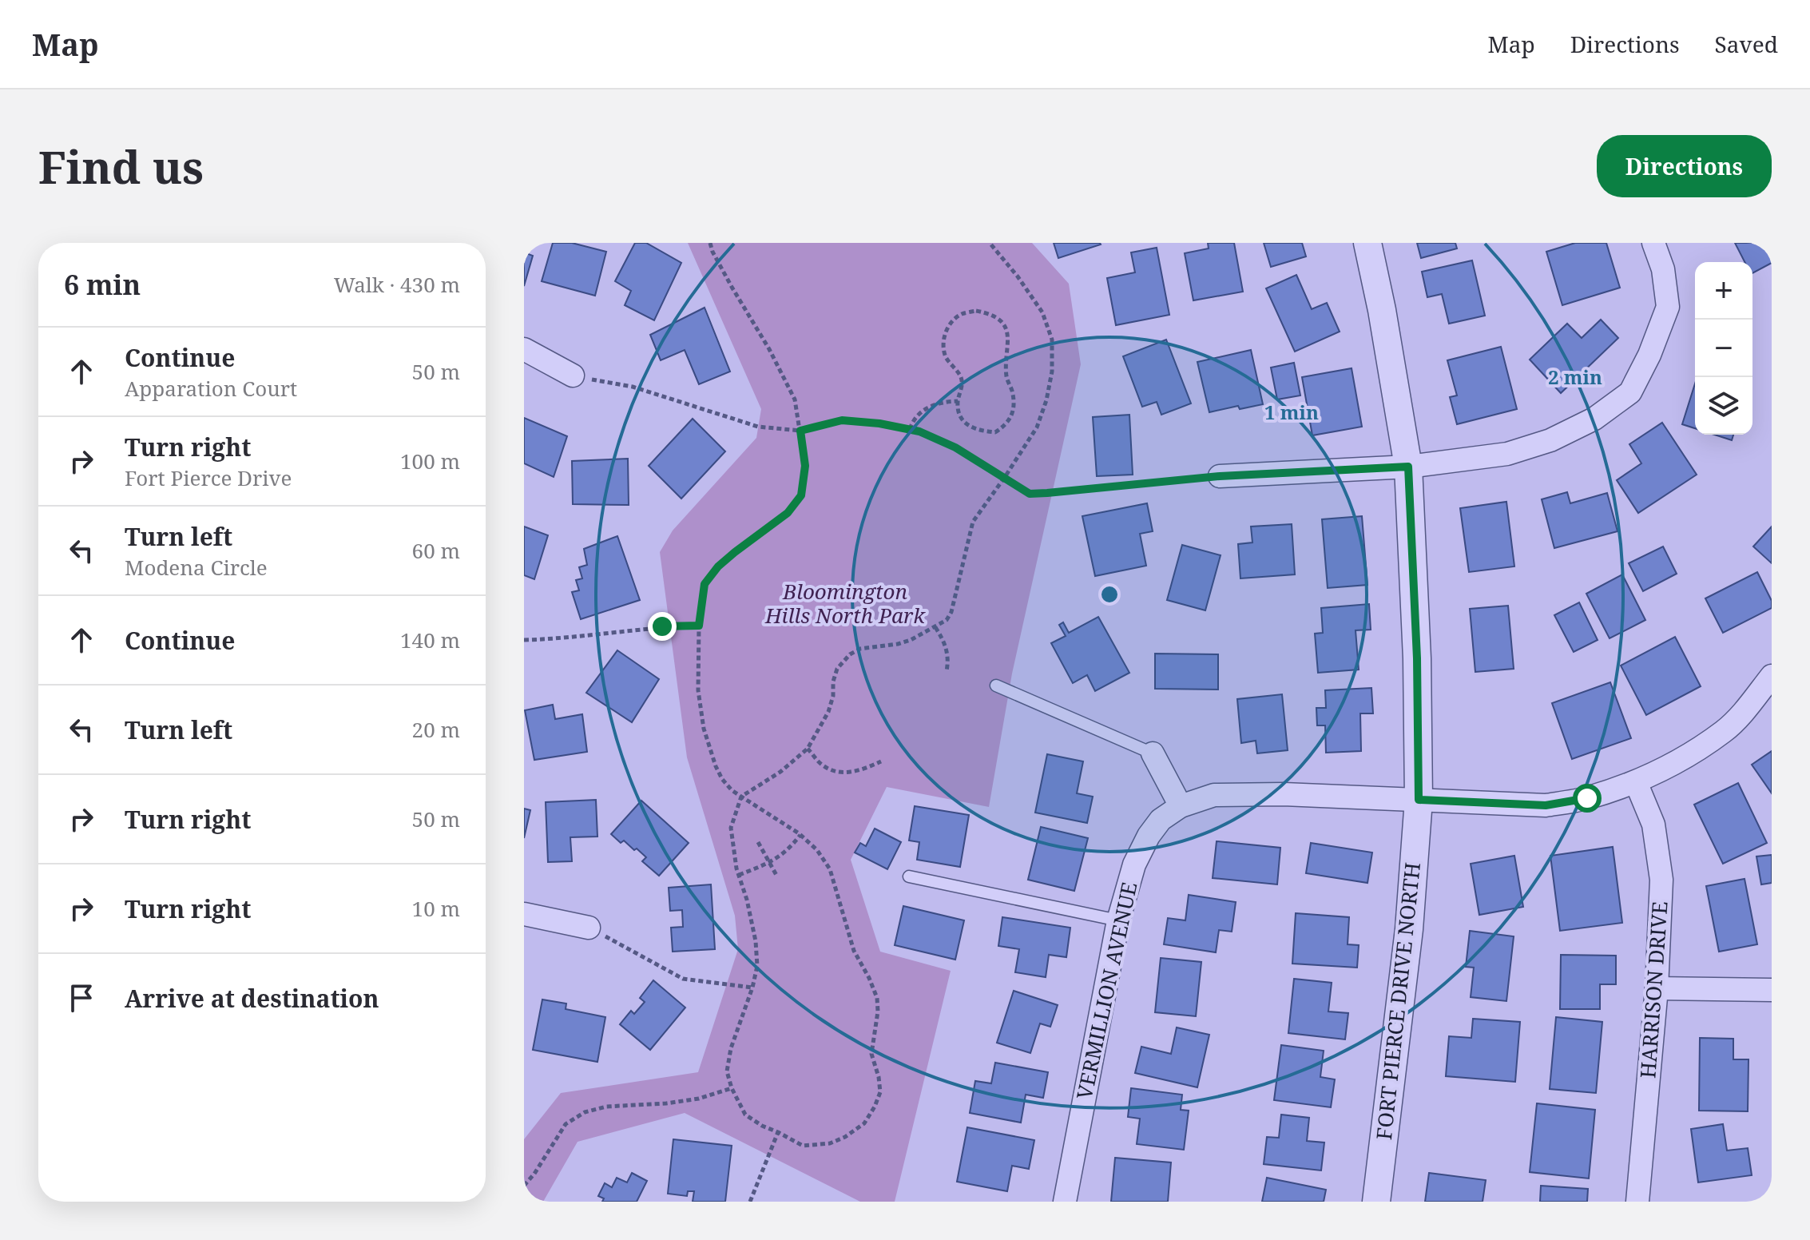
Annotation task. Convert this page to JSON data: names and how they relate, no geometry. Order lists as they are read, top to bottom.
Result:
{
  "streets": {
    "street": ["HARRISON DRIVE", "VERMILLION AVENUE", "FORT PIERCE DRIVE NORTH"]
  },
  "crossings": [
    ["HARRISON DRIVE", "VERMILLION AVENUE"],
    ["VERMILLION AVENUE", "FORT PIERCE DRIVE NORTH"]
  ],
  "parks": ["Bloomington Hills North Park"],
  "page": {
    "header": "Map",
    "nav": ["Map", "Directions", "Saved"],
    "buttons": "Directions",
    "title": "Find us",
    "heading": ["6 min", "Walk · 430 m"],
    "map_buttons": ["+", "−"],
    "list": [
      ["Continue", "Apparation Court", "50 m"],
      ["Turn right", "Fort Pierce Drive", "100 m"],
      ["Turn left", "Modena Circle", "60 m"],
      ["Continue", "140 m"],
      ["Turn left", "20 m"],
      ["Turn right", "50 m"],
      ["Turn right", "10 m"],
      "Arrive at destination"
    ]
  },
  "rings": ["2 min", "1 min"]
}
